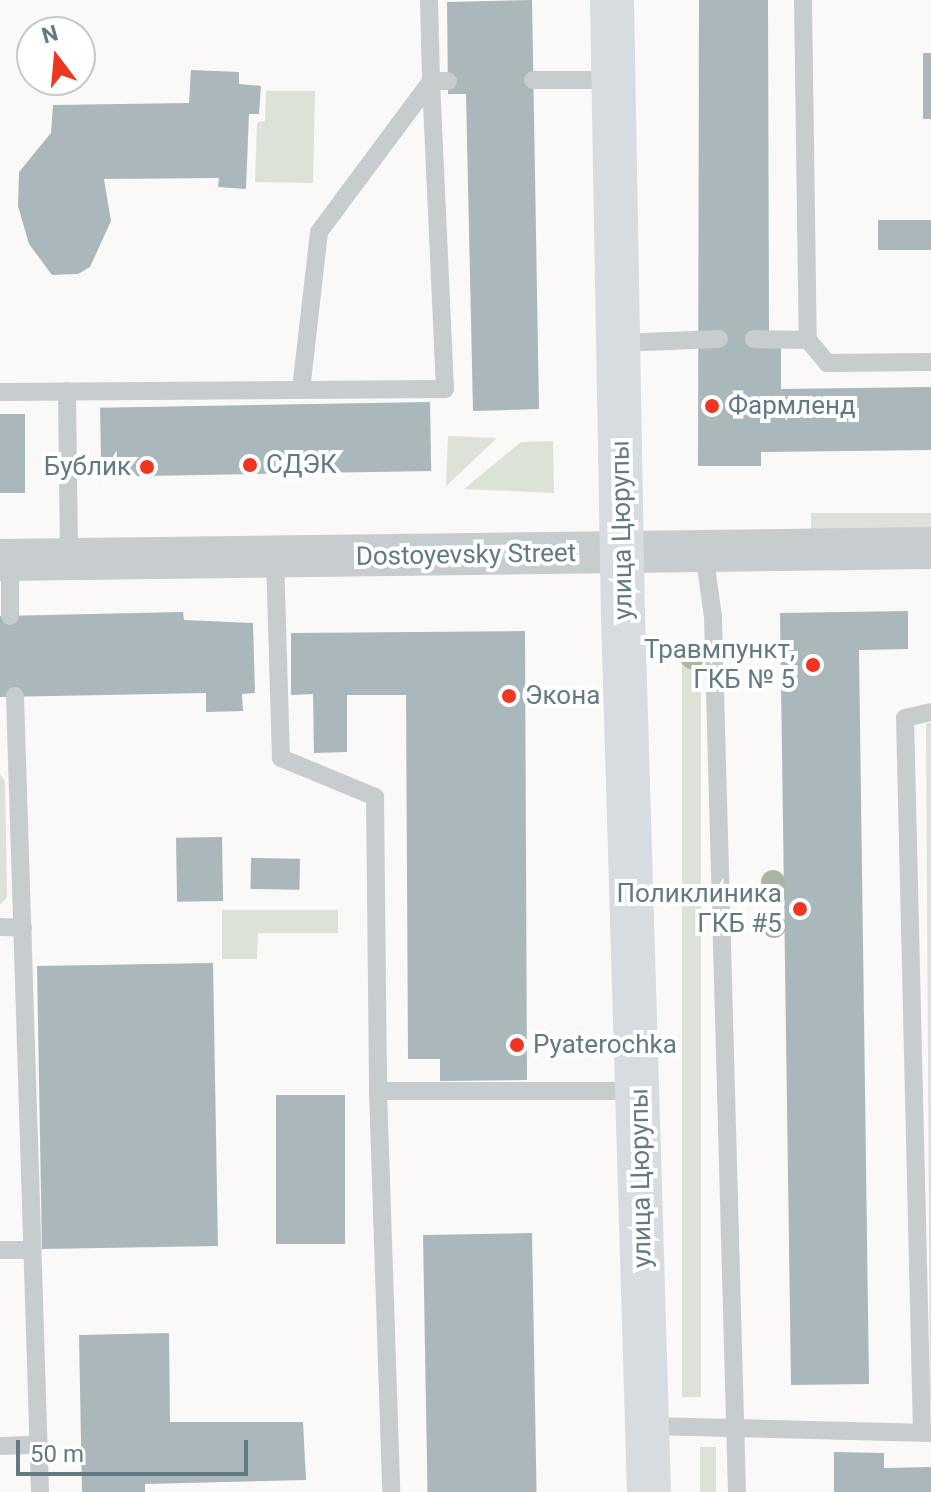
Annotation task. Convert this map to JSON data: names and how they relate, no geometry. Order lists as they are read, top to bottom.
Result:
{
  "streets": {
    "main road": ["улица Цюрупы"],
    "street": ["Dostoyevsky Street"]
  },
  "crossings": [
    ["улица Цюрупы", "Dostoyevsky Street"]
  ],
  "places": [
    "Фармленд",
    "СДЭК",
    "Бублик",
    "Травмпункт, ГКБ № 5",
    "Экона",
    "Поликлиника ГКБ #5",
    "Pyaterochka"
  ],
  "scale_bar": "50 m",
  "north": "top"
}
